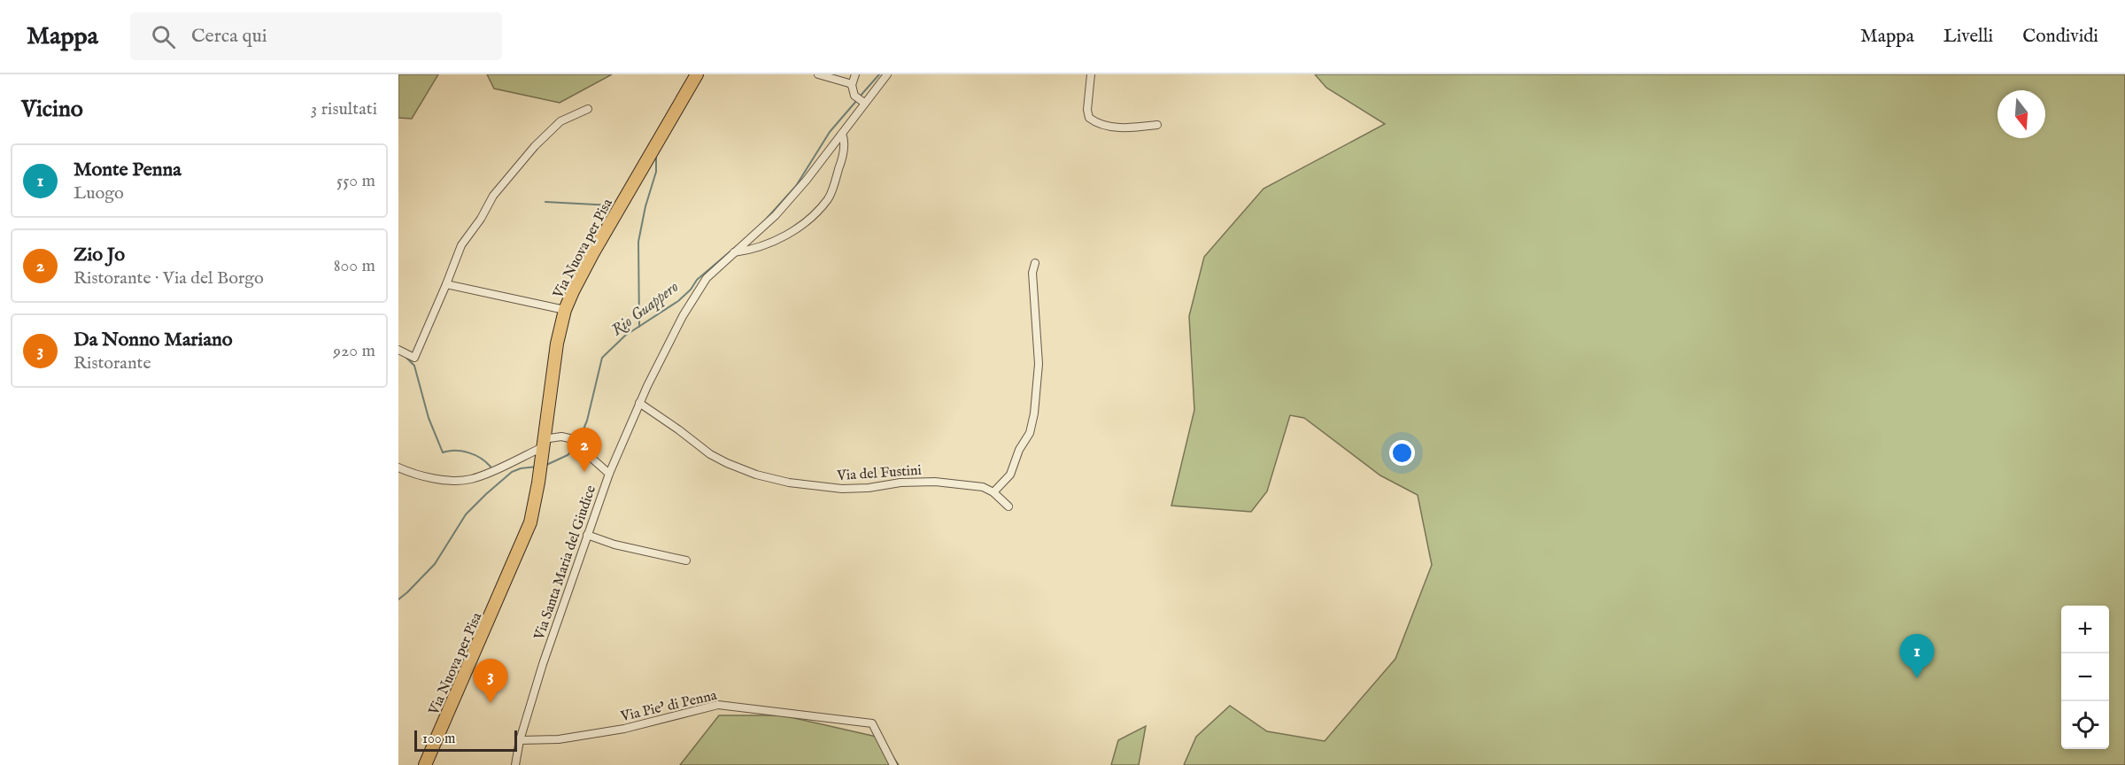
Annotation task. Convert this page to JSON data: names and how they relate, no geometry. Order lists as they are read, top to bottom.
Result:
{
  "streets": {
    "main road": ["Via Nuova per Pisa"],
    "street": ["Via del Fustini", "Via Santa Maria del Giudice", "Via Pie' di Penna"]
  },
  "crossings": [
    ["Via del Fustini", "Via Santa Maria del Giudice"],
    ["Via Santa Maria del Giudice", "Via Pie' di Penna"]
  ],
  "water": ["Rio Guappero"],
  "scale_bar": "100 m",
  "north": "bottom",
  "page": {
    "header": "Mappa",
    "search": "Cerca qui",
    "nav": ["Mappa", "Livelli", "Condividi"],
    "heading": ["Vicino", "3 risultati"],
    "list": [
      {
        "mark": "1",
        "name": "Monte Penna",
        "note": "Luogo",
        "value": "550 m"
      },
      {
        "mark": "2",
        "name": "Zio Jo",
        "note": "Ristorante · Via del Borgo",
        "value": "800 m"
      },
      {
        "mark": "3",
        "name": "Da Nonno Mariano",
        "note": "Ristorante",
        "value": "920 m"
      }
    ],
    "pins": ["2", "1", "3"],
    "map_buttons": ["+", "−"],
    "scale": "100 m"
  }
}
